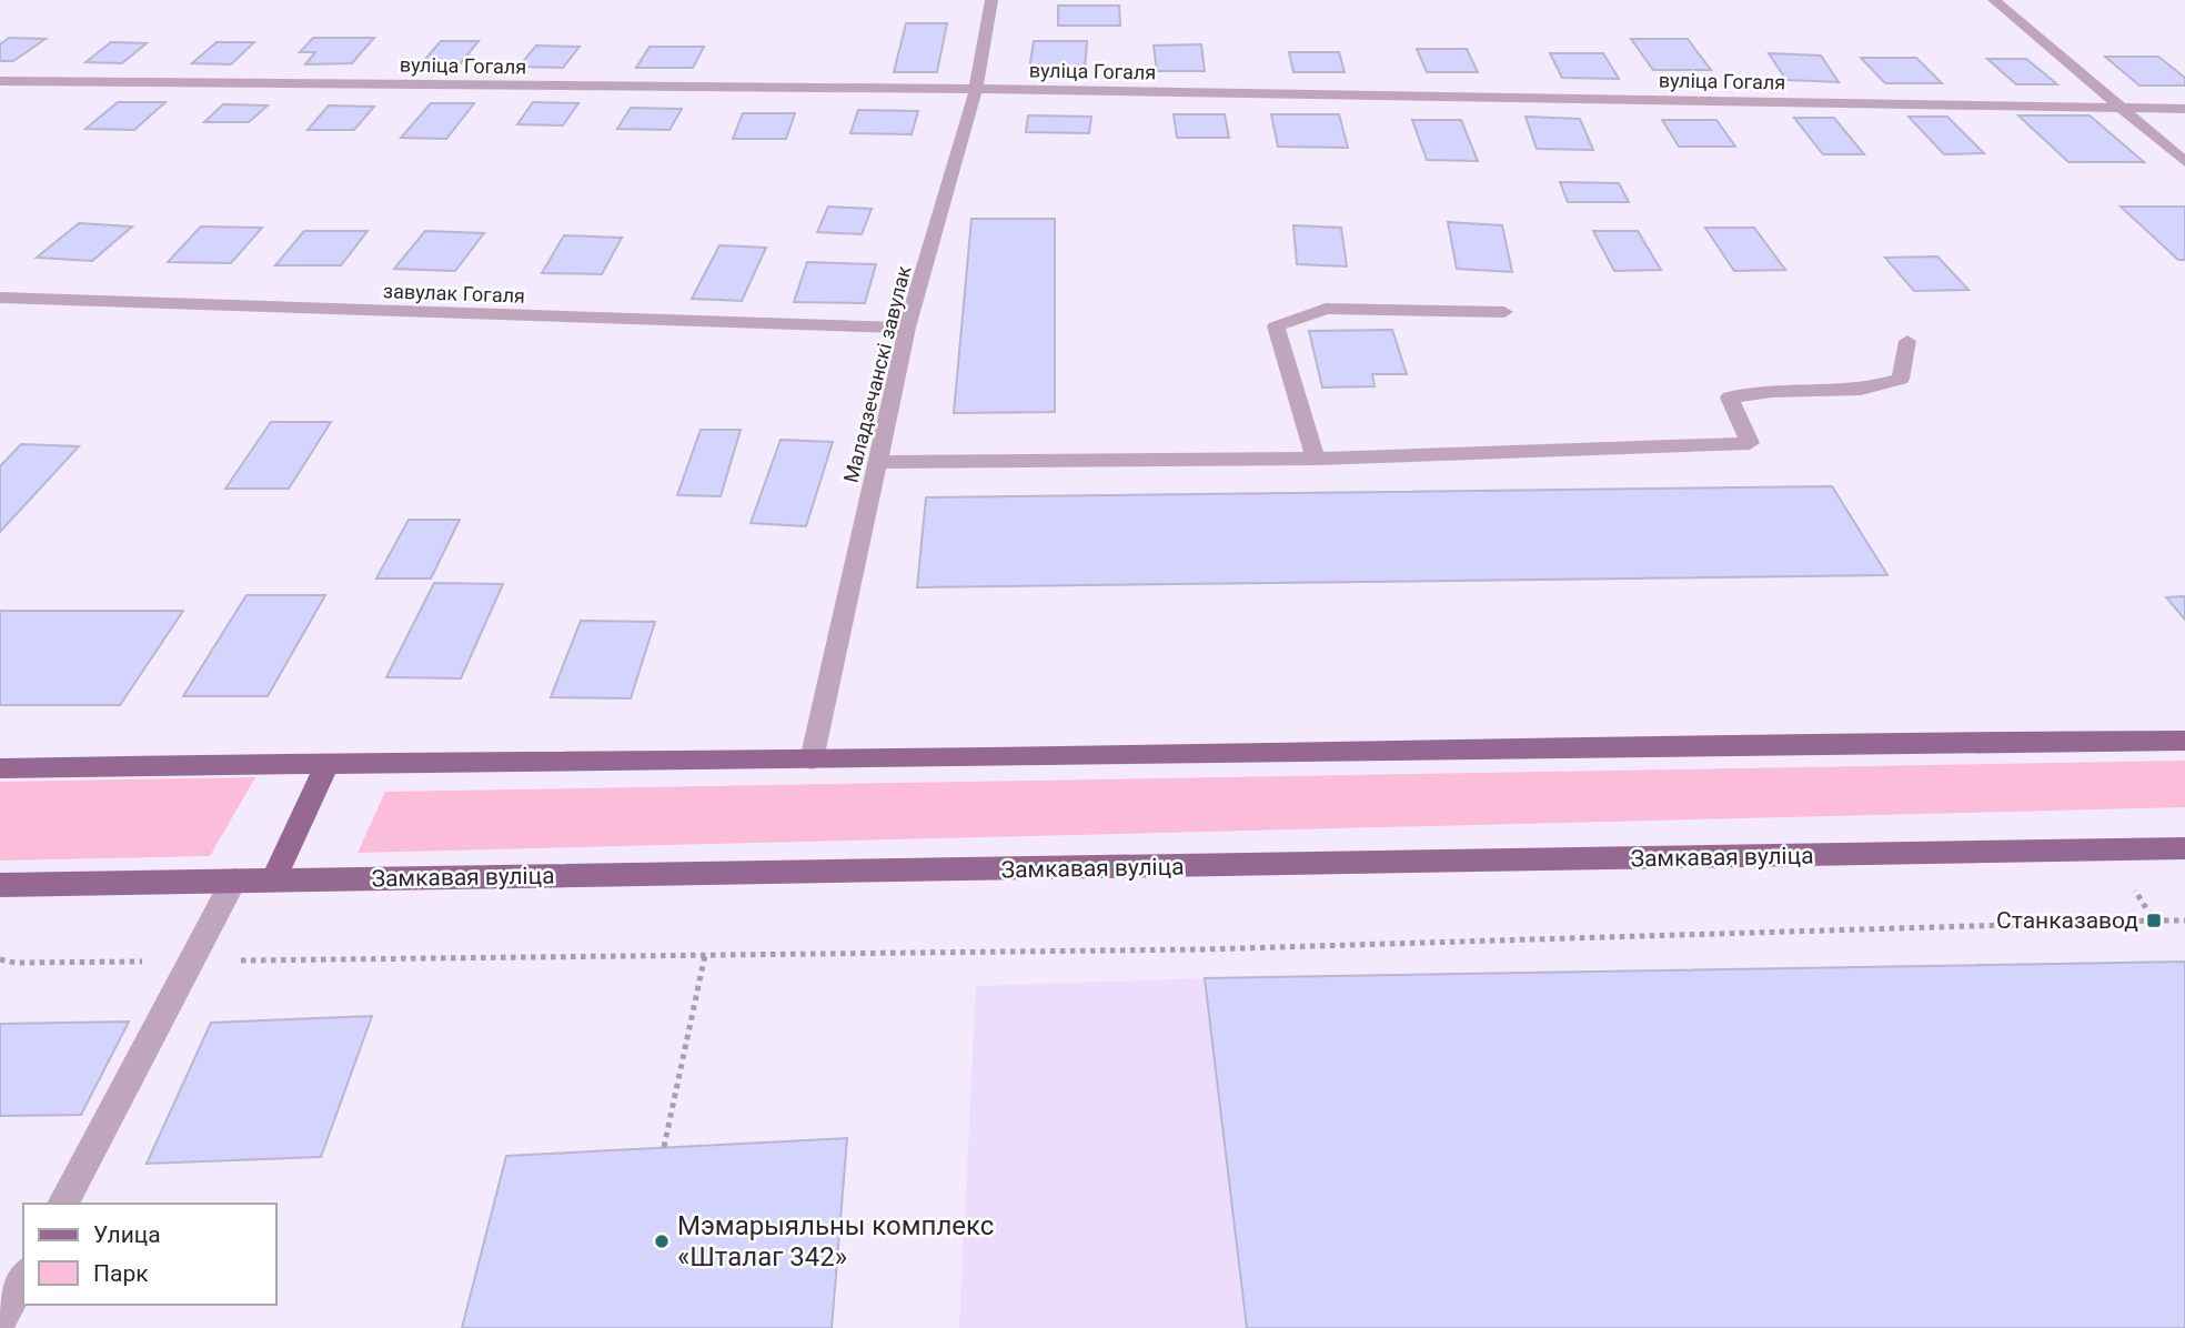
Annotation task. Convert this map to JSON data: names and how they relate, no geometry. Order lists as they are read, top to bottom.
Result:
{
  "streets": {
    "main road": ["Замкавая вуліца"],
    "street": ["вуліца Гогаля", "завулак Гогаля", "Маладзечанскі завулак"]
  },
  "crossings": [
    ["вуліца Гогаля", "Маладзечанскі завулак"],
    ["завулак Гогаля", "Маладзечанскі завулак"]
  ],
  "places": {
    "transit": ["Станказавод"],
    "other": ["Мэмарыяльны комплекс «Шталаг 342»"]
  },
  "legend": ["Улица", "Парк"]
}
